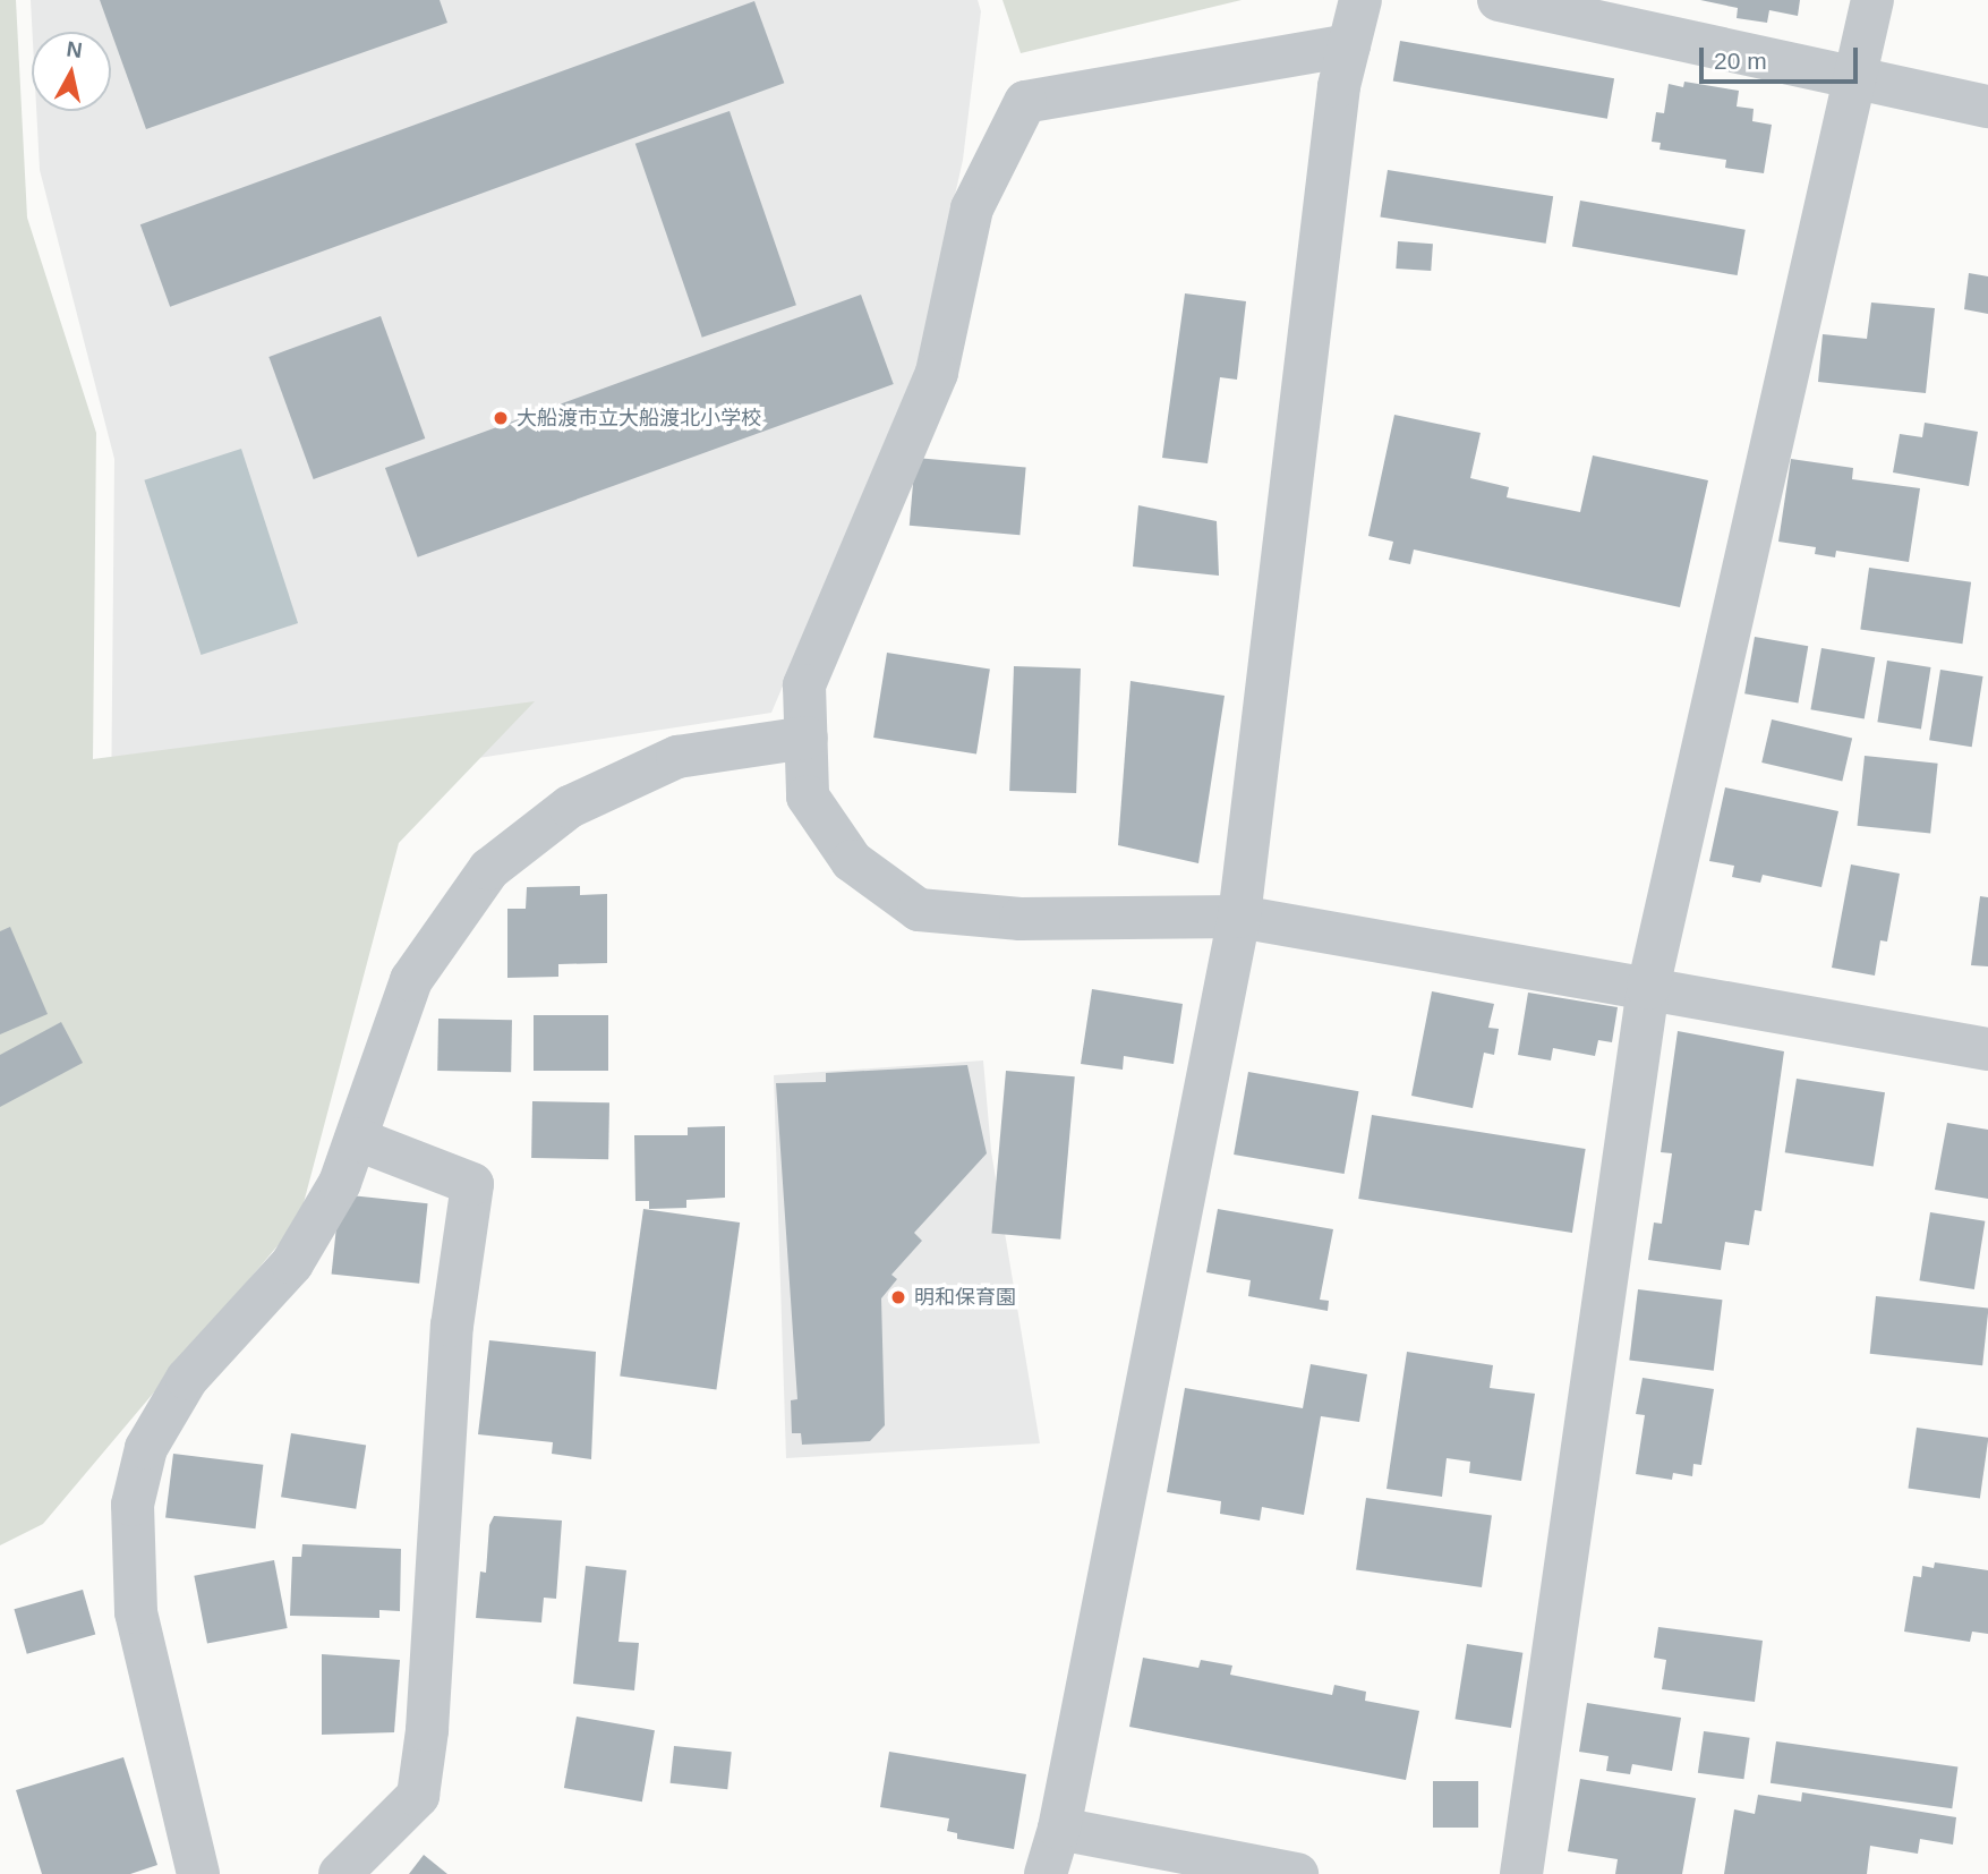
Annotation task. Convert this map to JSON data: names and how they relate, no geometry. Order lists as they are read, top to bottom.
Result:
{
  "places": ["大船渡市立大船渡北小学校", "明和保育園"],
  "scale_bar": "20 m",
  "north": "top"
}
